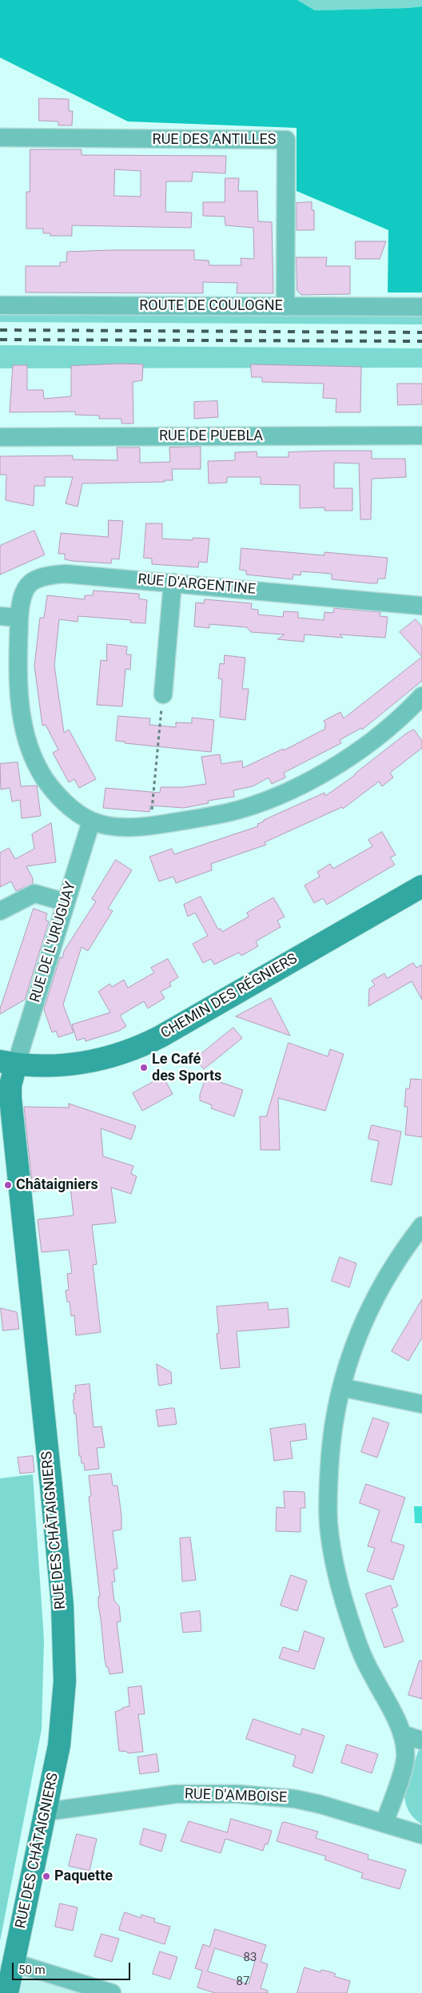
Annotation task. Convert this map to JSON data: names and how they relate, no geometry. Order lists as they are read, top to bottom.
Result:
{
  "streets": {
    "street": [
      "RUE DES ANTILLES",
      "ROUTE DE COULOGNE",
      "RUE DE PUEBLA",
      "RUE D'ARGENTINE",
      "RUE DE L'URUGUAY",
      "CHEMIN DES RÉGNIERS",
      "RUE DES CHÂTAIGNIERS",
      "RUE D'AMBOISE"
    ]
  },
  "crossings": [
    ["RUE DES ANTILLES", "ROUTE DE COULOGNE"],
    ["RUE DE L'URUGUAY", "CHEMIN DES RÉGNIERS"],
    ["RUE DE L'URUGUAY", "RUE DES CHÂTAIGNIERS"],
    ["CHEMIN DES RÉGNIERS", "RUE DES CHÂTAIGNIERS"],
    ["RUE DES CHÂTAIGNIERS", "RUE D'AMBOISE"]
  ],
  "places": ["Le Café des Sports", "Châtaigniers", "Paquette"],
  "house_numbers": ["83", "87"],
  "scale_bar": "50 m"
}
